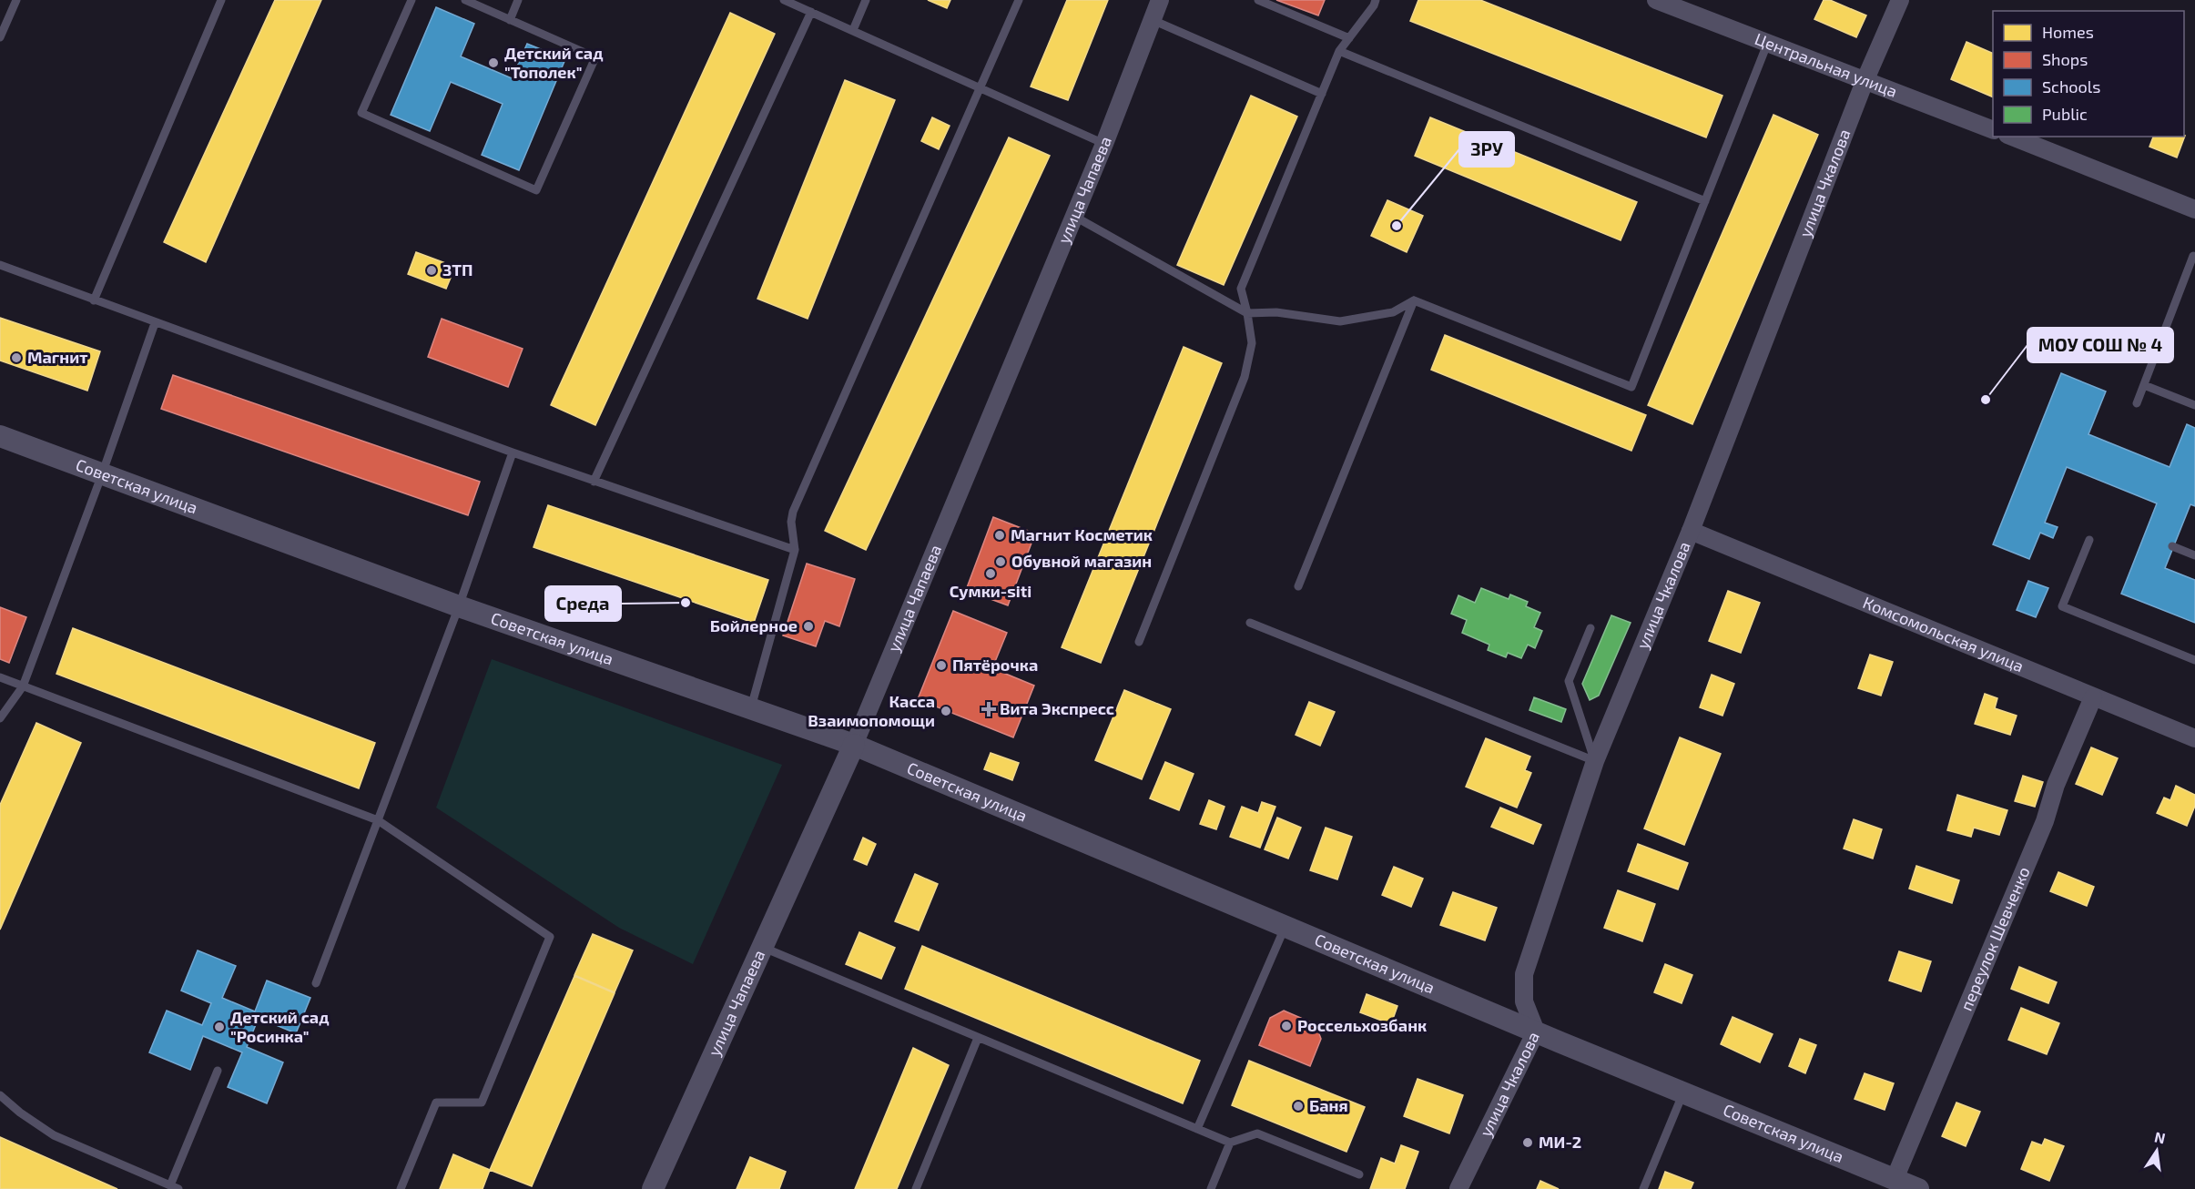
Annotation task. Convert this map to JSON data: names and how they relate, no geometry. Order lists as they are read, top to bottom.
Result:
{
  "streets": {
    "street": [
      "Центральная улица",
      "улица Чкалова",
      "улица Чапаева",
      "Советская улица",
      "Комсомольская улица",
      "переулок Шевченко"
    ]
  },
  "crossings": [
    ["Центральная улица", "улица Чкалова"],
    ["улица Чкалова", "Советская улица"],
    ["улица Чкалова", "Комсомольская улица"],
    ["улица Чапаева", "Советская улица"],
    ["Советская улица", "переулок Шевченко"],
    ["Комсомольская улица", "переулок Шевченко"]
  ],
  "places": {
    "other": [
      "Детский сад \"Тополек\"",
      "ЗРУ",
      "ЗТП",
      "Магнит",
      "МОУ СОШ № 4",
      "Магнит Косметик",
      "Обувной магазин",
      "Сумки-siti",
      "Среда",
      "Бойлерное",
      "Пятёрочка",
      "Касса Взаимопомощи",
      "Россельхозбанк",
      "Детский сад \"Росинка\"",
      "Баня",
      "МИ-2"
    ],
    "health": ["Вита Экспресс"]
  },
  "legend": [
    "Homes",
    "Shops",
    "Schools",
    "Public"
  ],
  "north": "top"
}
